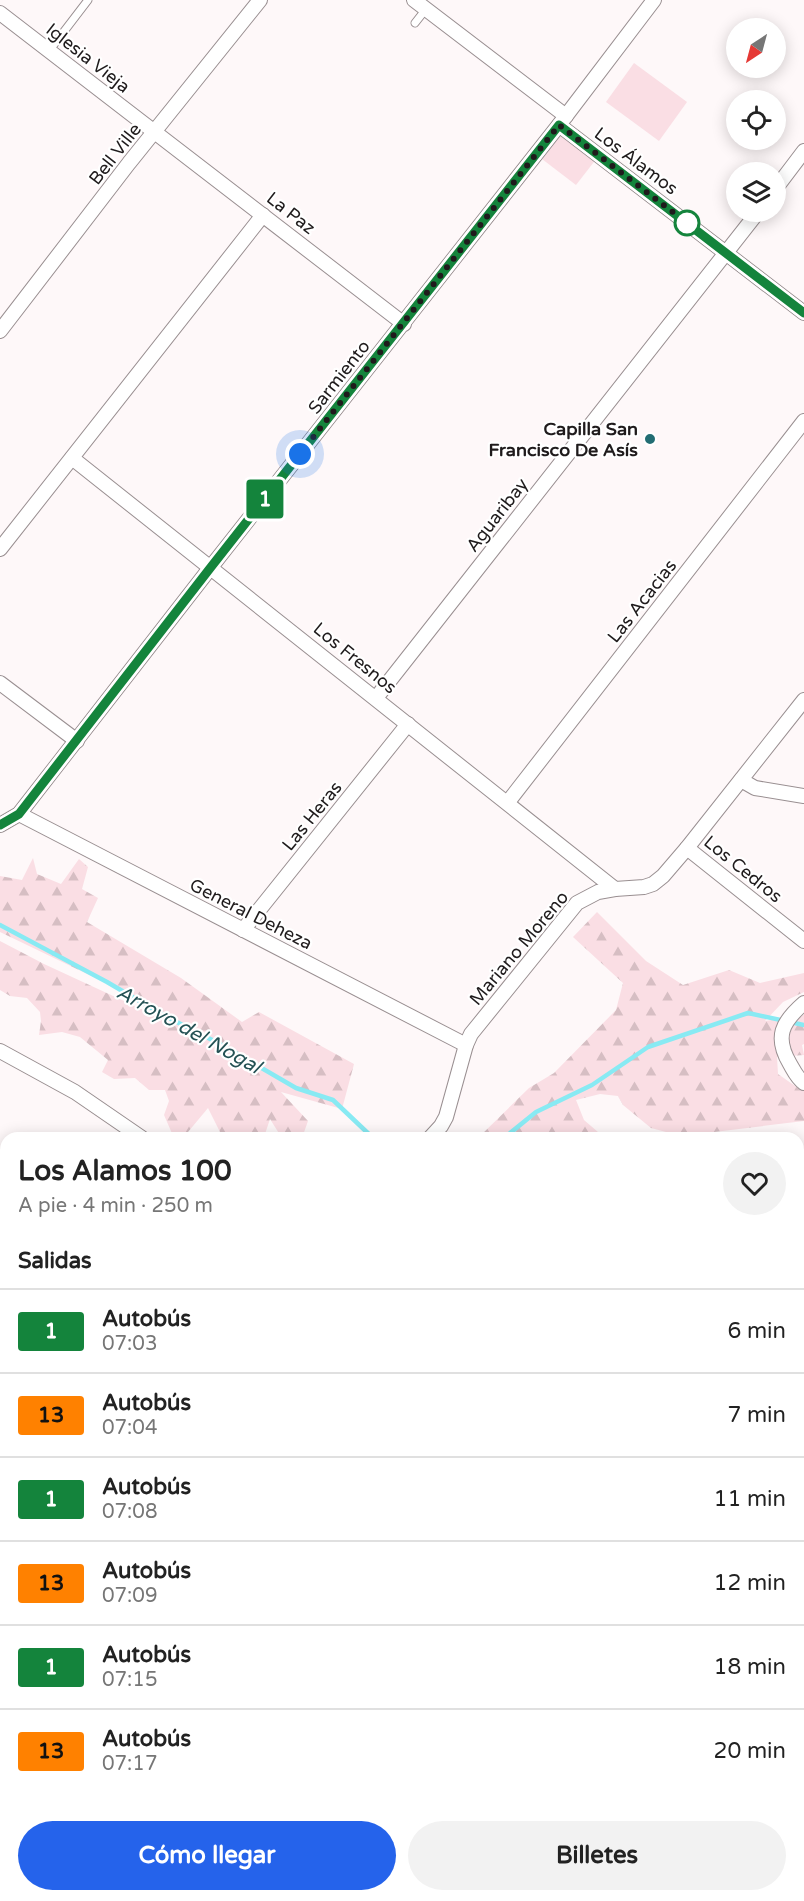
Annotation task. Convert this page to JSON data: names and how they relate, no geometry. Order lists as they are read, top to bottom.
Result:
{
  "streets": {
    "street": [
      "Iglesia Vieja",
      "Bell Ville",
      "Los Álamos",
      "La Paz",
      "Sarmiento",
      "Aguaribay",
      "Las Acacias",
      "Los Fresnos",
      "Las Heras",
      "Los Cedros",
      "General Deheza",
      "Mariano Moreno"
    ]
  },
  "crossings": [
    ["Iglesia Vieja", "Bell Ville"],
    ["Iglesia Vieja", "La Paz"],
    ["Bell Ville", "La Paz"],
    ["Los Álamos", "Sarmiento"],
    ["Los Álamos", "Aguaribay"],
    ["La Paz", "Sarmiento"],
    ["Sarmiento", "Los Fresnos"],
    ["Sarmiento", "General Deheza"],
    ["Aguaribay", "Los Fresnos"],
    ["Las Acacias", "Los Fresnos"],
    ["Los Fresnos", "Las Heras"],
    ["Los Fresnos", "Mariano Moreno"],
    ["Las Heras", "General Deheza"],
    ["Los Cedros", "Mariano Moreno"],
    ["General Deheza", "Mariano Moreno"]
  ],
  "water": ["Arroyo del Nogal"],
  "places": ["Capilla San Francisco De Asís"],
  "lines": ["bus line 1"],
  "north": "bottom left",
  "page": {
    "on_map": "1",
    "heading": [
      ["Los Alamos 100", "A pie · 4 min · 250 m"],
      "Salidas"
    ],
    "list": [
      {
        "mark": "1",
        "name": "Autobús",
        "note": "07:03",
        "value": "6 min"
      },
      {
        "mark": "13",
        "name": "Autobús",
        "note": "07:04",
        "value": "7 min"
      },
      {
        "mark": "1",
        "name": "Autobús",
        "note": "07:08",
        "value": "11 min"
      },
      {
        "mark": "13",
        "name": "Autobús",
        "note": "07:09",
        "value": "12 min"
      },
      {
        "mark": "1",
        "name": "Autobús",
        "note": "07:15",
        "value": "18 min"
      },
      {
        "mark": "13",
        "name": "Autobús",
        "note": "07:17",
        "value": "20 min"
      }
    ],
    "buttons": ["Cómo llegar", "Billetes"]
  }
}
